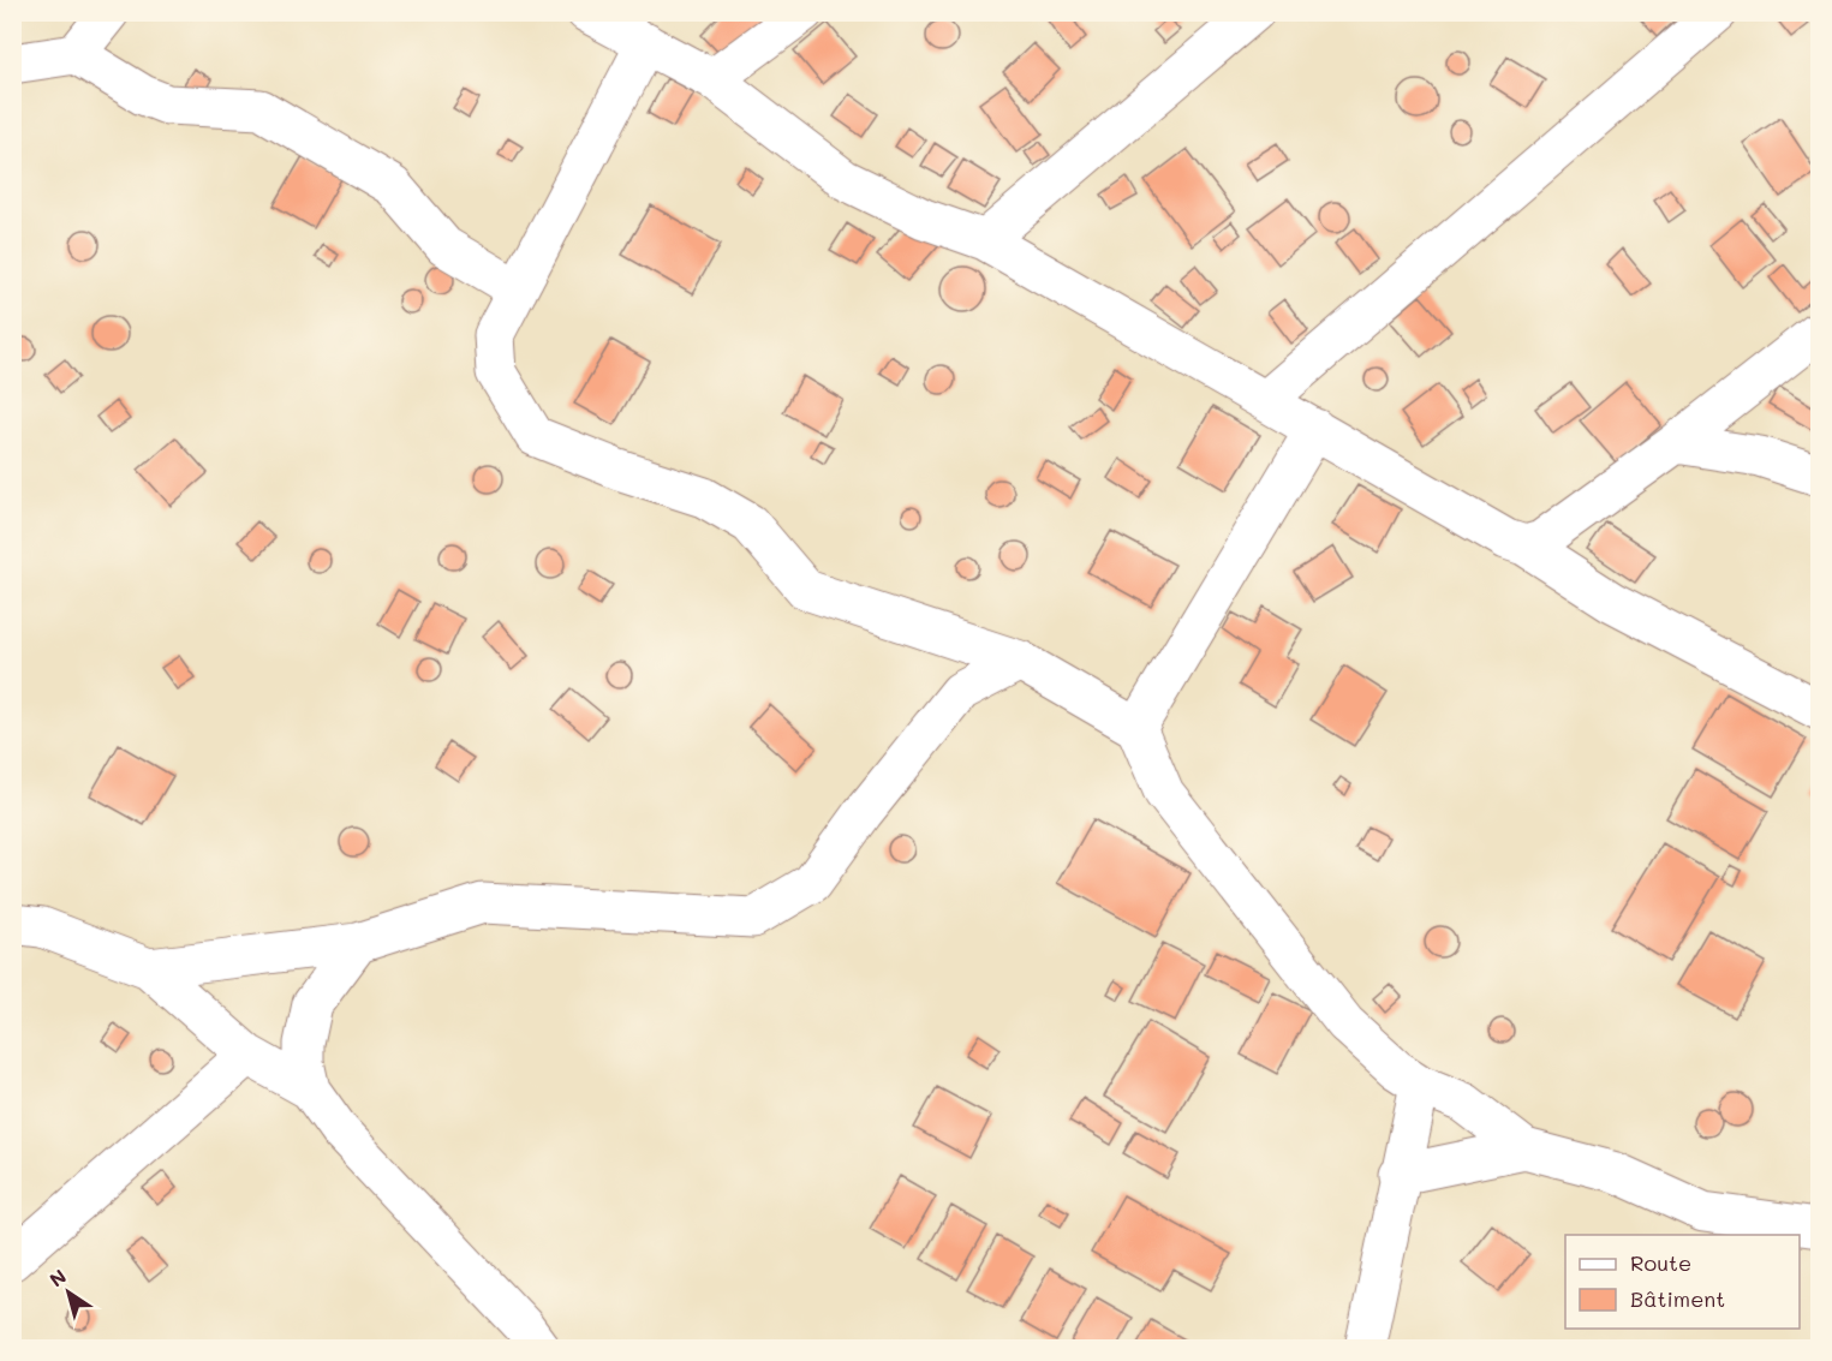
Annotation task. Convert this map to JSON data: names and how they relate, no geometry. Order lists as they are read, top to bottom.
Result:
{
  "legend": ["Route", "Bâtiment"],
  "north": "top left"
}
